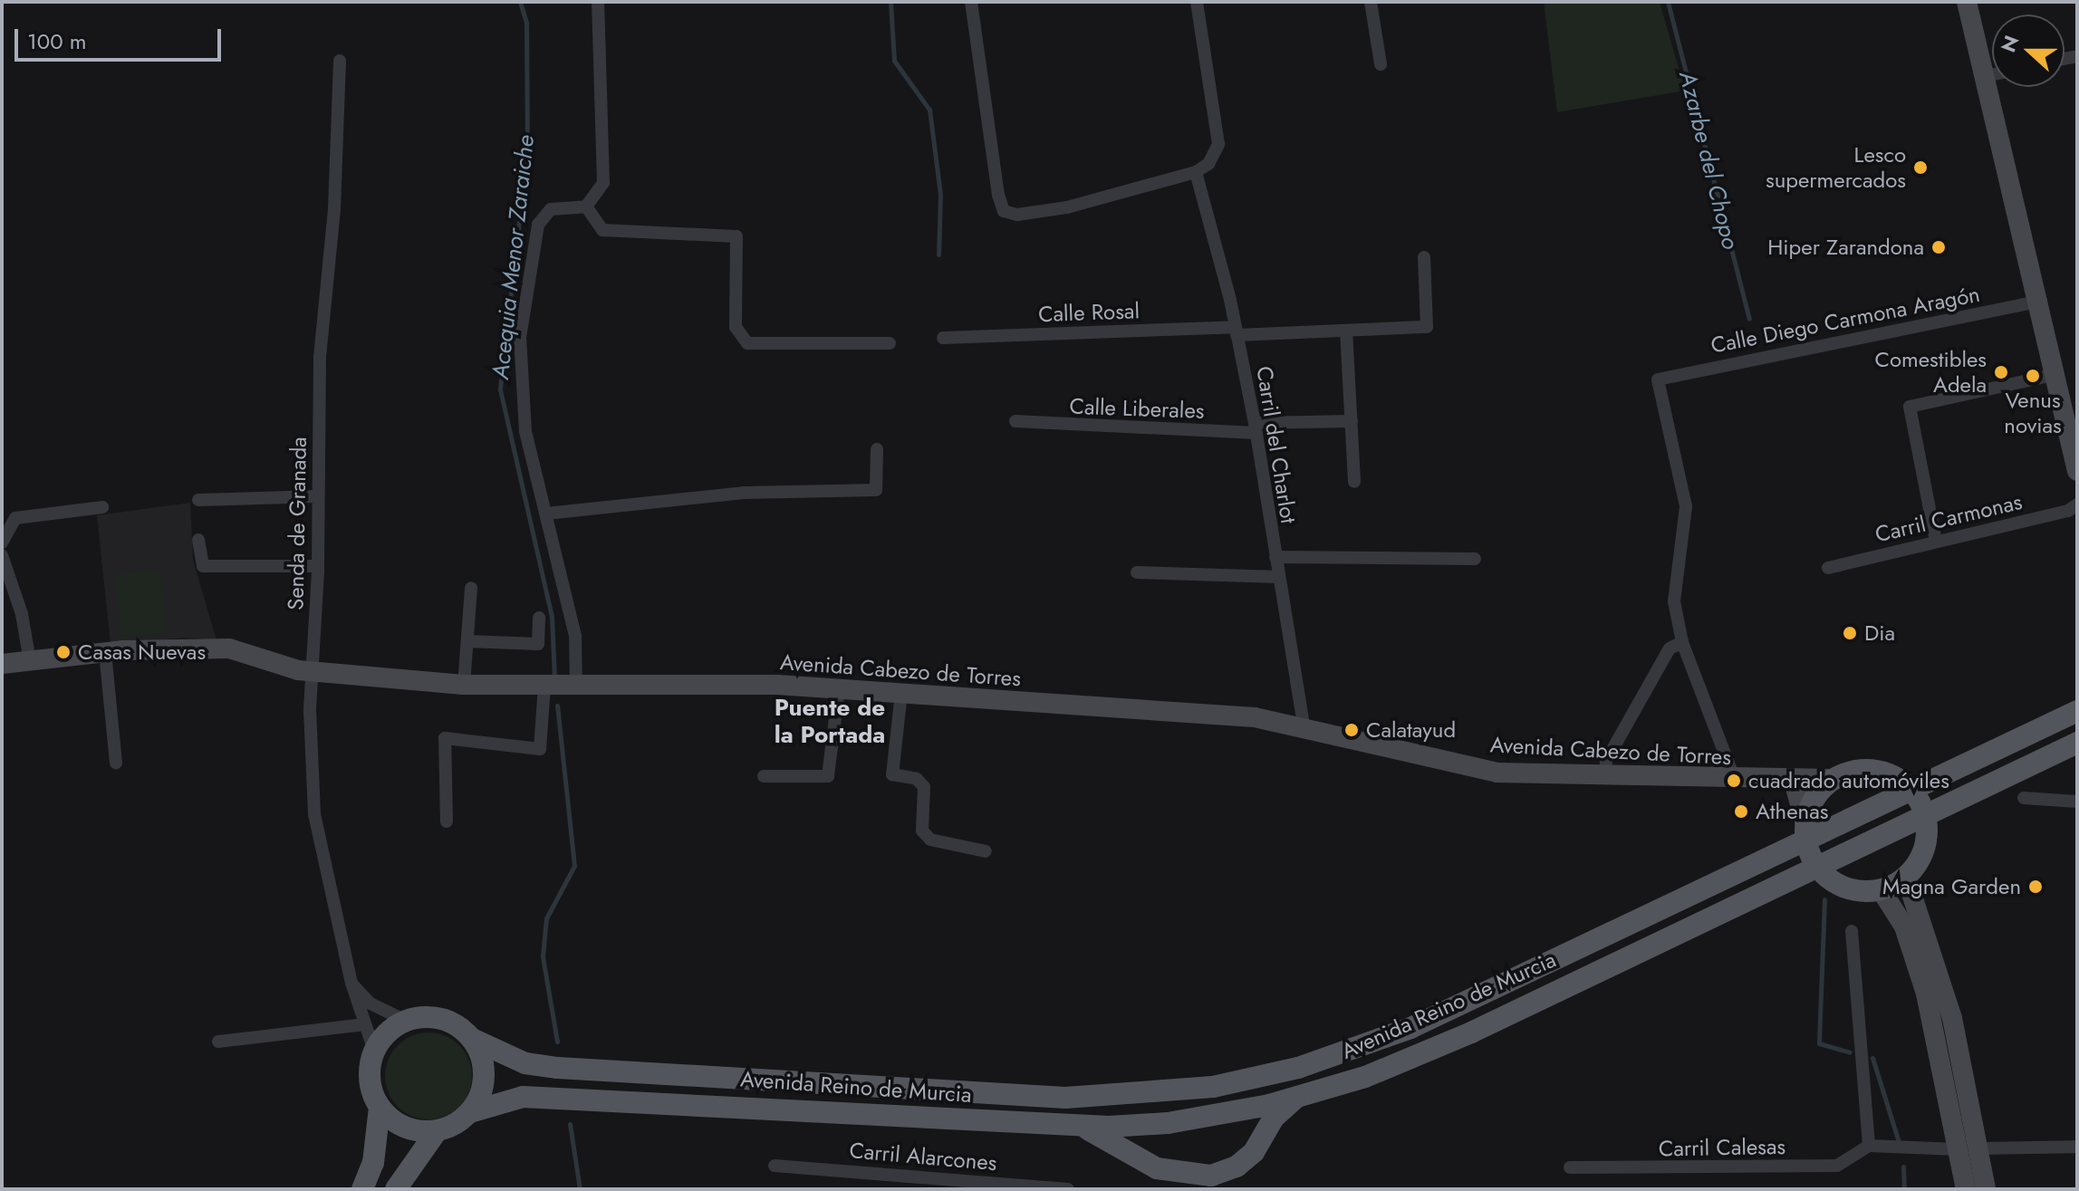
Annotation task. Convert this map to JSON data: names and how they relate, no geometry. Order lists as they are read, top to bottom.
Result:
{
  "streets": {
    "main road": ["Avenida Reino de Murcia"],
    "street": [
      "Calle Rosal",
      "Calle Diego Carmona Aragón",
      "Calle Liberales",
      "Carril del Charlot",
      "Carril Carmonas",
      "Senda de Granada",
      "Avenida Cabezo de Torres",
      "Carril Calesas",
      "Carril Alarcones"
    ]
  },
  "crossings": [
    ["Calle Rosal", "Carril del Charlot"],
    ["Calle Liberales", "Carril del Charlot"],
    ["Carril del Charlot", "Avenida Cabezo de Torres"],
    ["Senda de Granada", "Avenida Cabezo de Torres"],
    ["Senda de Granada", "Avenida Reino de Murcia"]
  ],
  "districts": ["Puente de la Portada"],
  "water": ["Azarbe del Chopo", "Acequia Menor Zaraiche"],
  "places": [
    "Lesco supermercados",
    "Hiper Zarandona",
    "Comestibles Adela",
    "Venus novias",
    "Dia",
    "Casas Nuevas",
    "Calatayud",
    "cuadrado automóviles",
    "Athenas",
    "Magna Garden"
  ],
  "scale_bar": "100 m",
  "north": "left"
}
